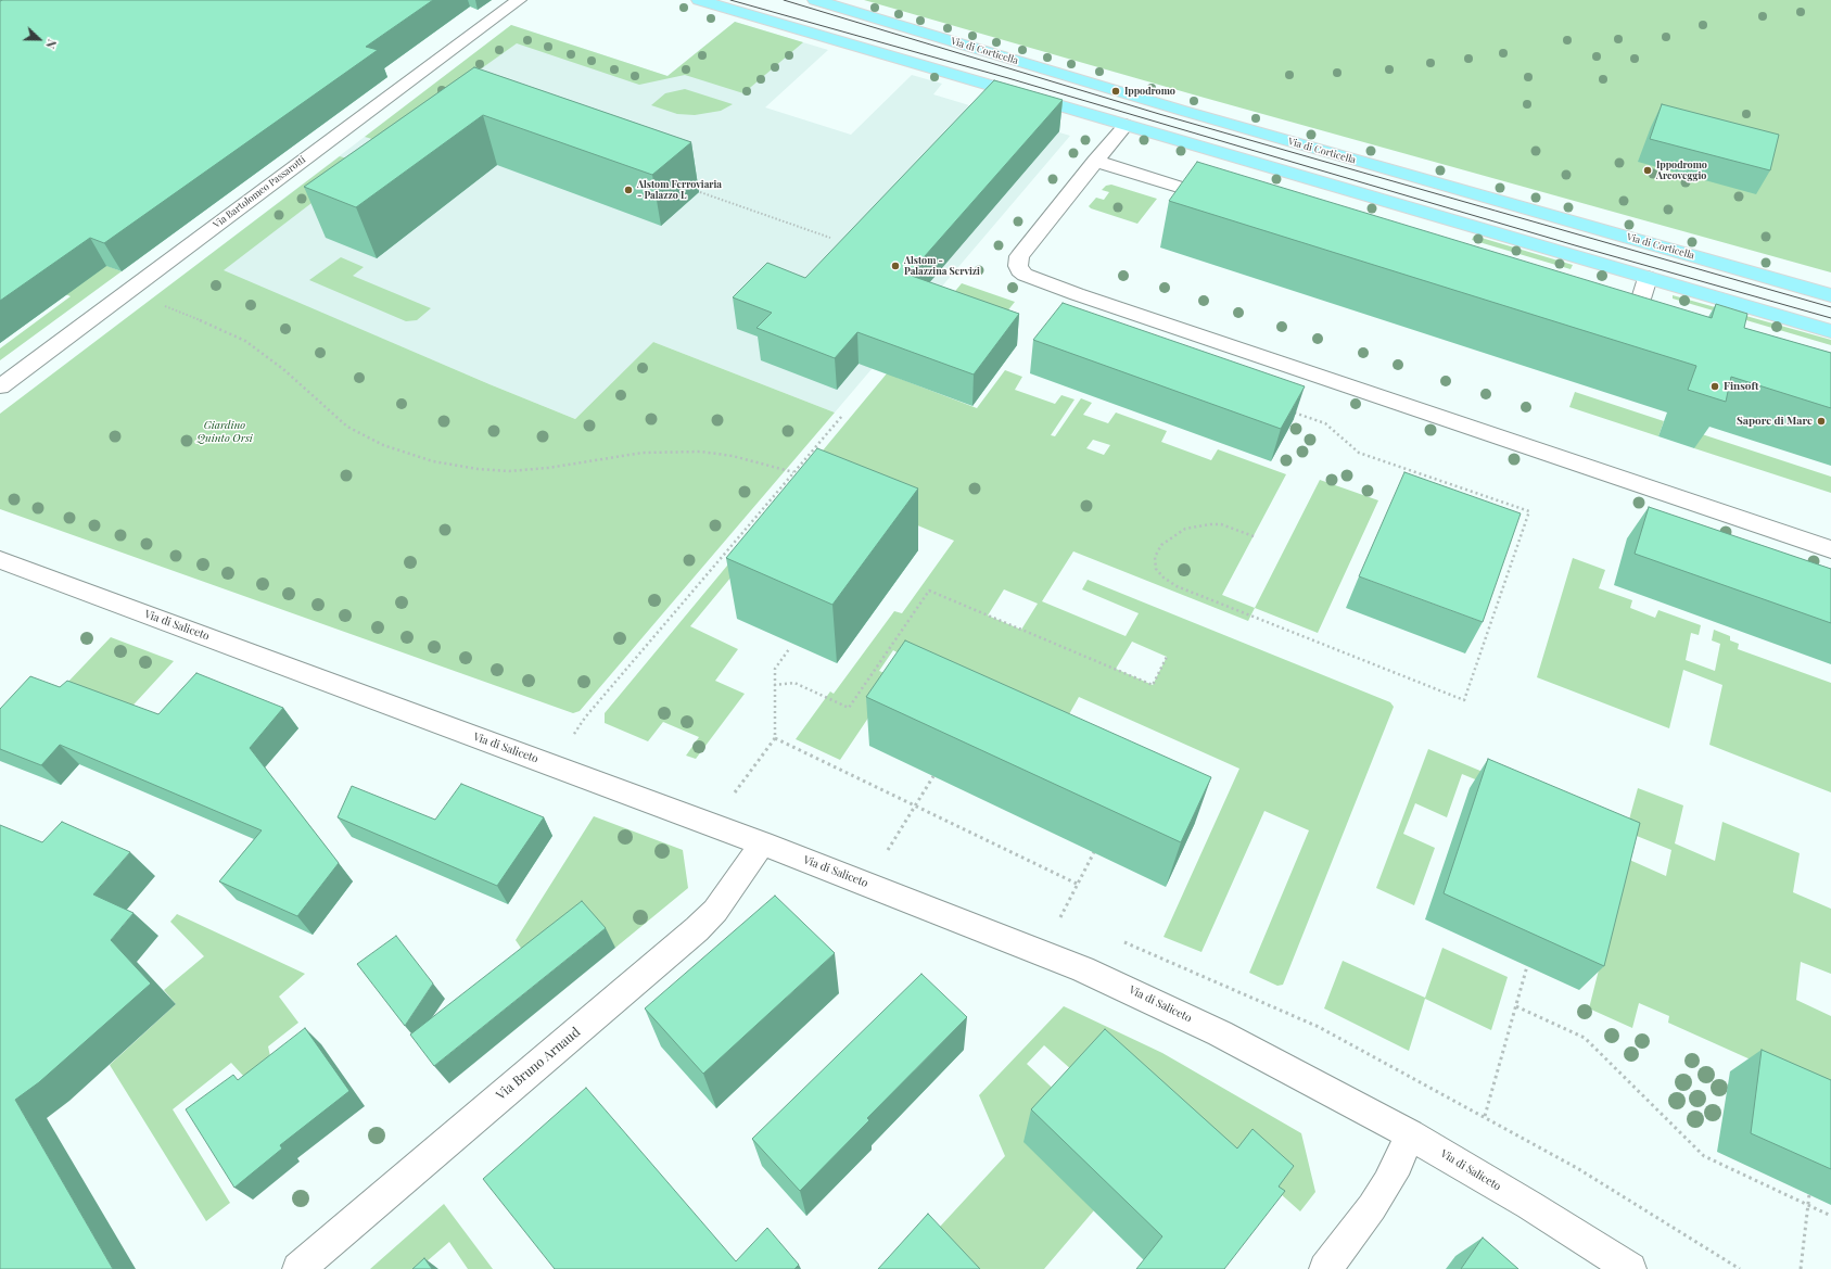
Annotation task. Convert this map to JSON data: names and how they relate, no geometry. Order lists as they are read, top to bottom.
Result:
{
  "streets": {
    "main road": ["Via di Corticella"],
    "street": ["Via Bartolomeo Passarotti", "Via di Saliceto", "Via Bruno Arnaud"]
  },
  "crossings": [
    ["Via di Saliceto", "Via Bruno Arnaud"]
  ],
  "parks": ["Giardino Quinto Orsi"],
  "places": [
    "Ippodromo",
    "Ippodromo Arcoveggio",
    "Alstom Ferroviaria - Palazzo L",
    "Alstom - Palazzina Servizi",
    "Finsoft",
    "Sapore di Mare"
  ],
  "north": "right"
}
